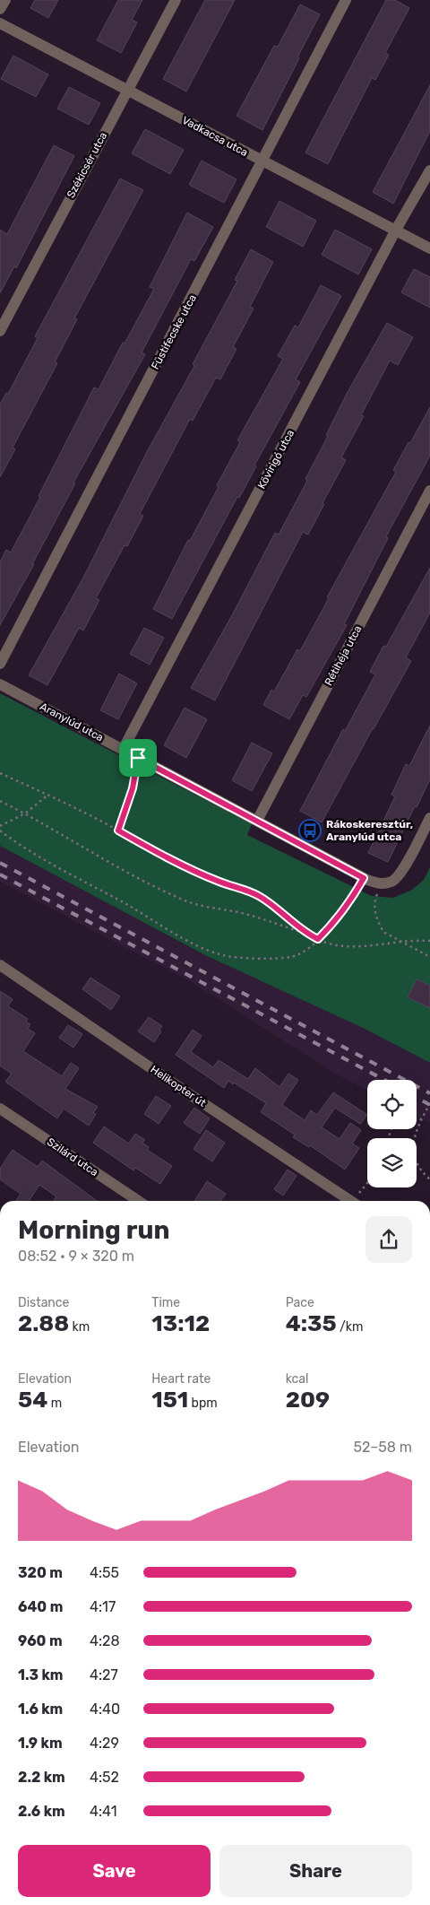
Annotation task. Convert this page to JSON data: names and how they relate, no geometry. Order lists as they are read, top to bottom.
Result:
{
  "streets": {
    "street": [
      "Vadkacsa utca",
      "Székicsér utca",
      "Füstifecske utca",
      "Kövirigó utca",
      "Rétihéja utca",
      "Aranylúd utca",
      "Helikopter út",
      "Szilárd utca"
    ]
  },
  "crossings": [
    ["Vadkacsa utca", "Székicsér utca"],
    ["Vadkacsa utca", "Füstifecske utca"],
    ["Vadkacsa utca", "Kövirigó utca"],
    ["Kövirigó utca", "Aranylúd utca"],
    ["Rétihéja utca", "Aranylúd utca"]
  ],
  "places": {
    "bus stop": ["Rákoskeresztúr, Aranylúd utca"]
  },
  "page": {
    "heading": ["Morning run", "08:52 · 9 × 320 m"],
    "stats": [
      ["Distance", "2.88 km"],
      ["Time", "13:12"],
      ["Pace", "4:35 /km"],
      ["Elevation", "54 m"],
      ["Heart rate", "151 bpm"],
      ["kcal", "209"]
    ],
    "chart": ["Elevation", "52–58 m"],
    "list": [
      {
        "name": "320 m",
        "note": "4:55"
      },
      {
        "name": "640 m",
        "note": "4:17"
      },
      {
        "name": "960 m",
        "note": "4:28"
      },
      {
        "name": "1.3 km",
        "note": "4:27"
      },
      {
        "name": "1.6 km",
        "note": "4:40"
      },
      {
        "name": "1.9 km",
        "note": "4:29"
      },
      {
        "name": "2.2 km",
        "note": "4:52"
      },
      {
        "name": "2.6 km",
        "note": "4:41"
      }
    ],
    "buttons": ["Save", "Share"]
  }
}
